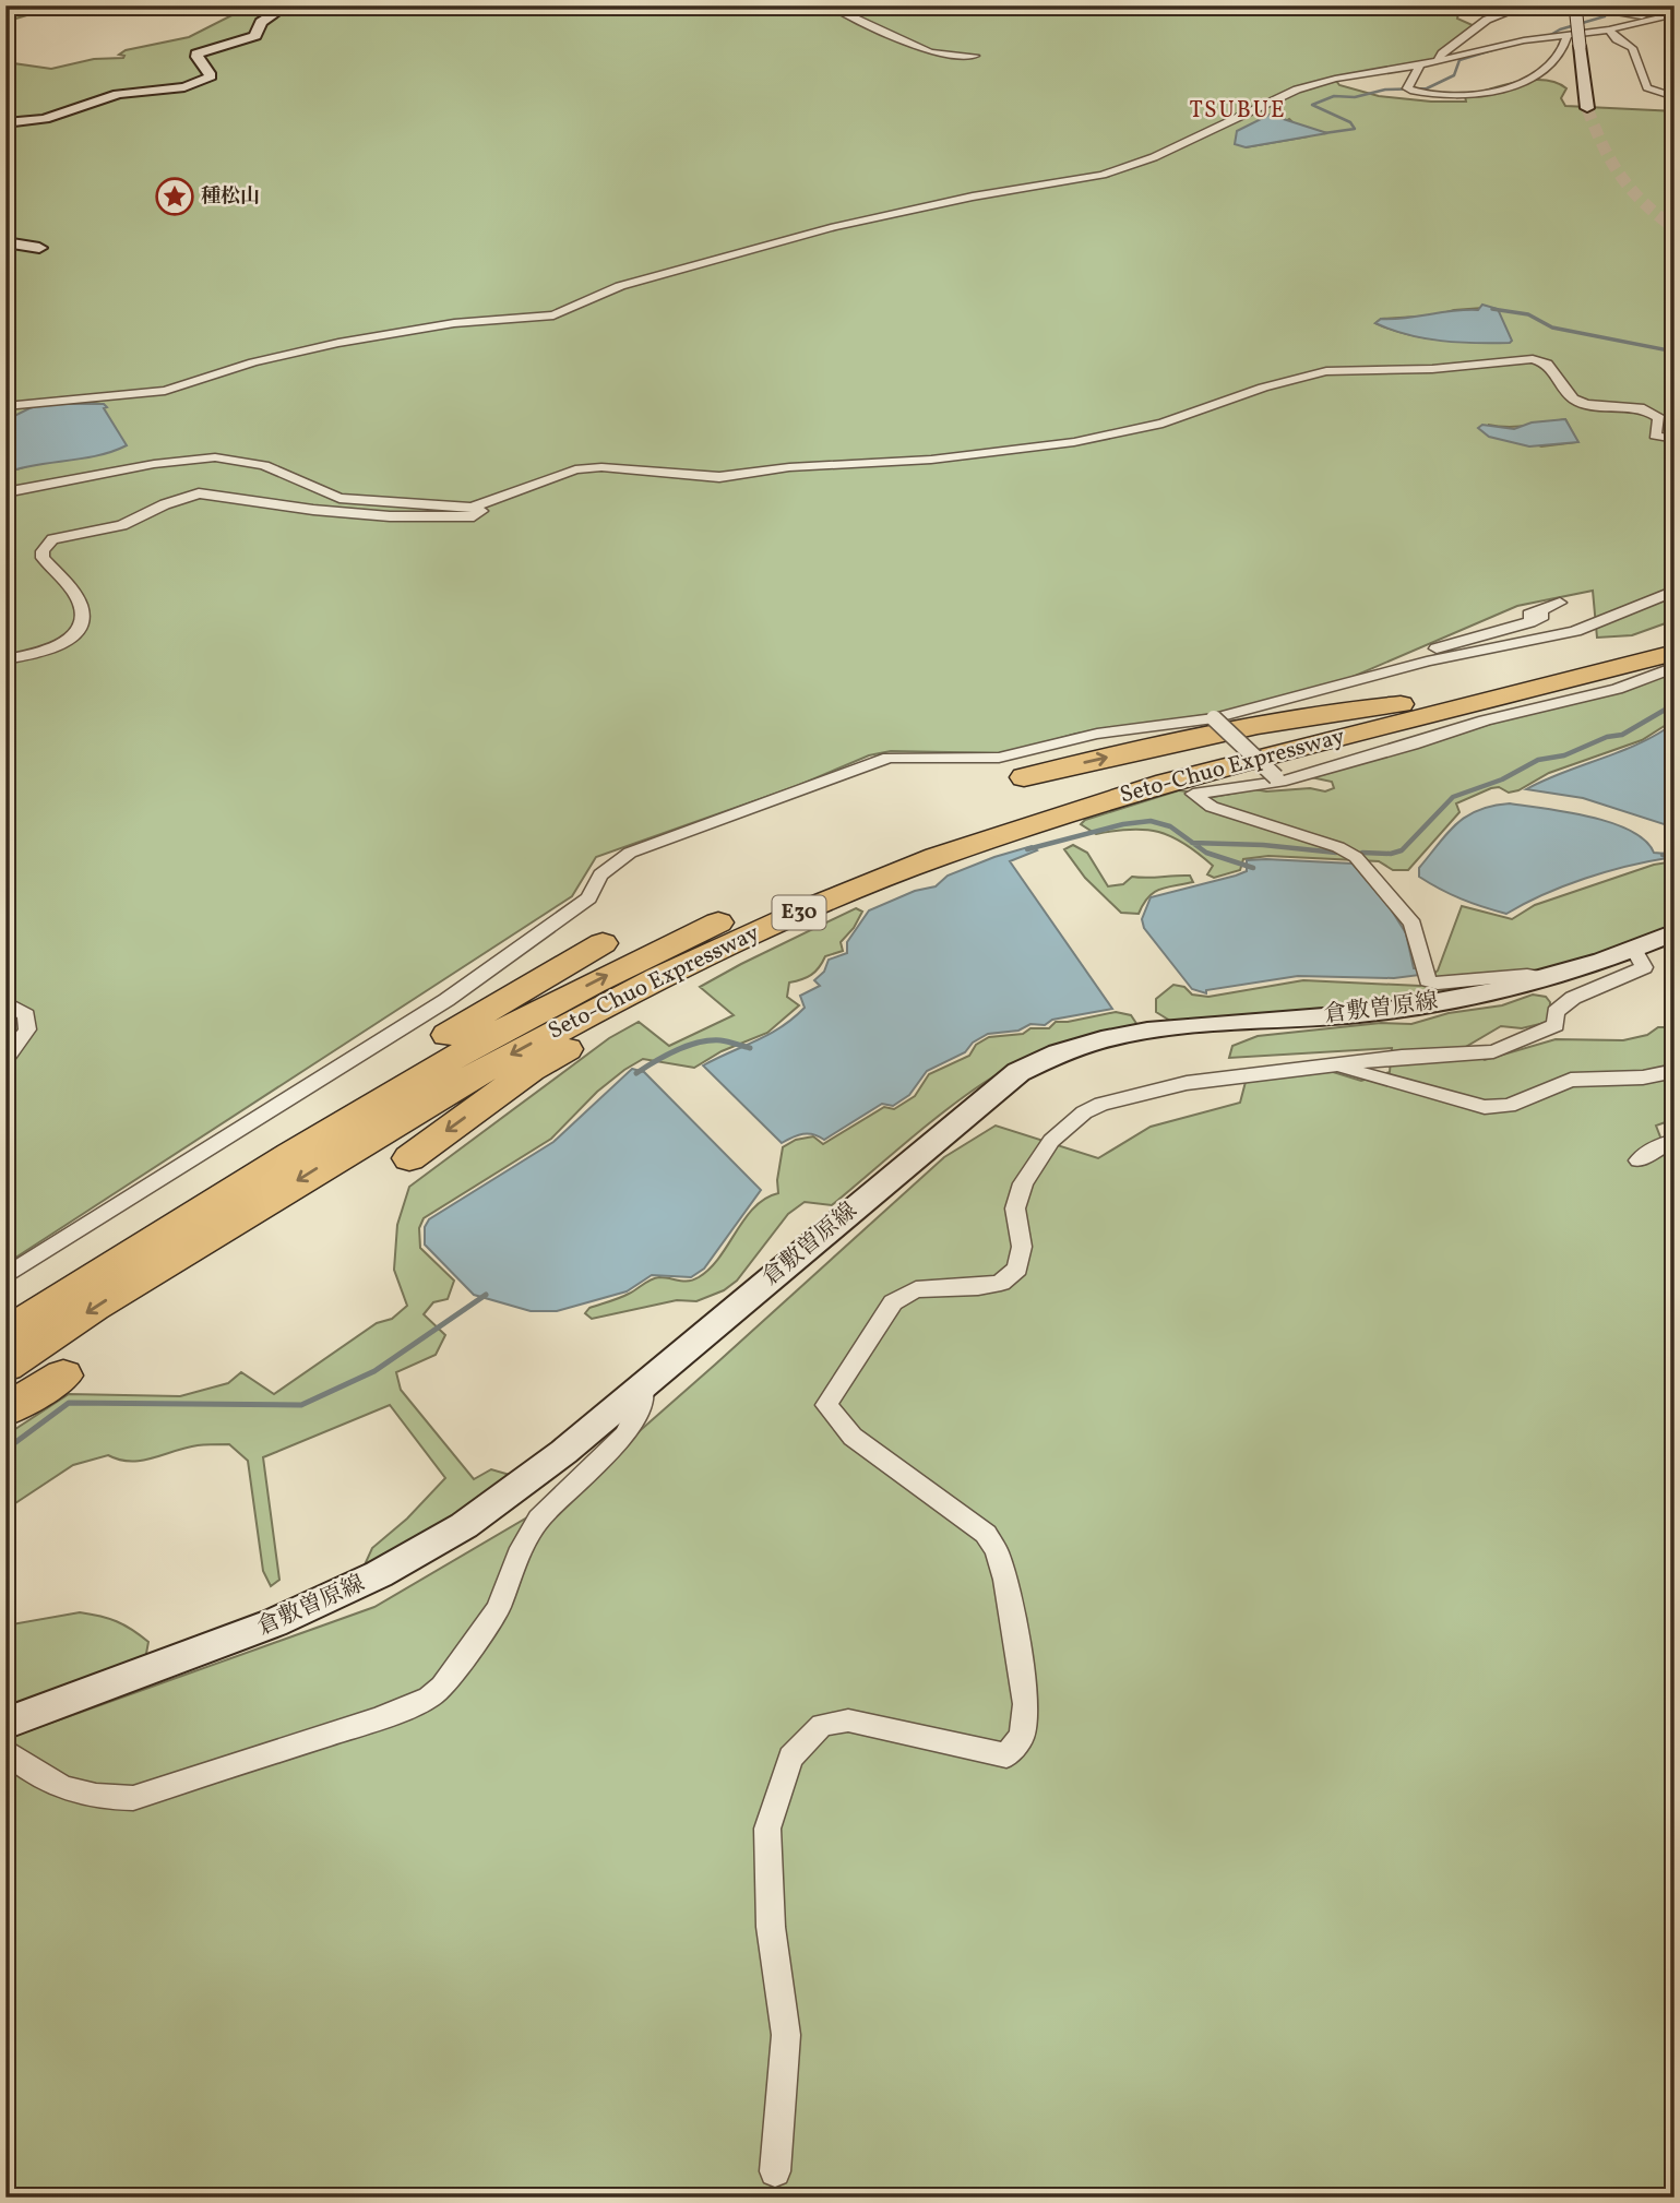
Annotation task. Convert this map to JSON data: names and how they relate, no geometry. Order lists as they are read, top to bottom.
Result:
{
  "streets": {
    "highway": ["Seto-Chuo Expressway", "E30"],
    "street": ["倉敷曽原線"]
  },
  "districts": ["TSUBUE"],
  "places": {
    "place": ["種松山"]
  }
}
